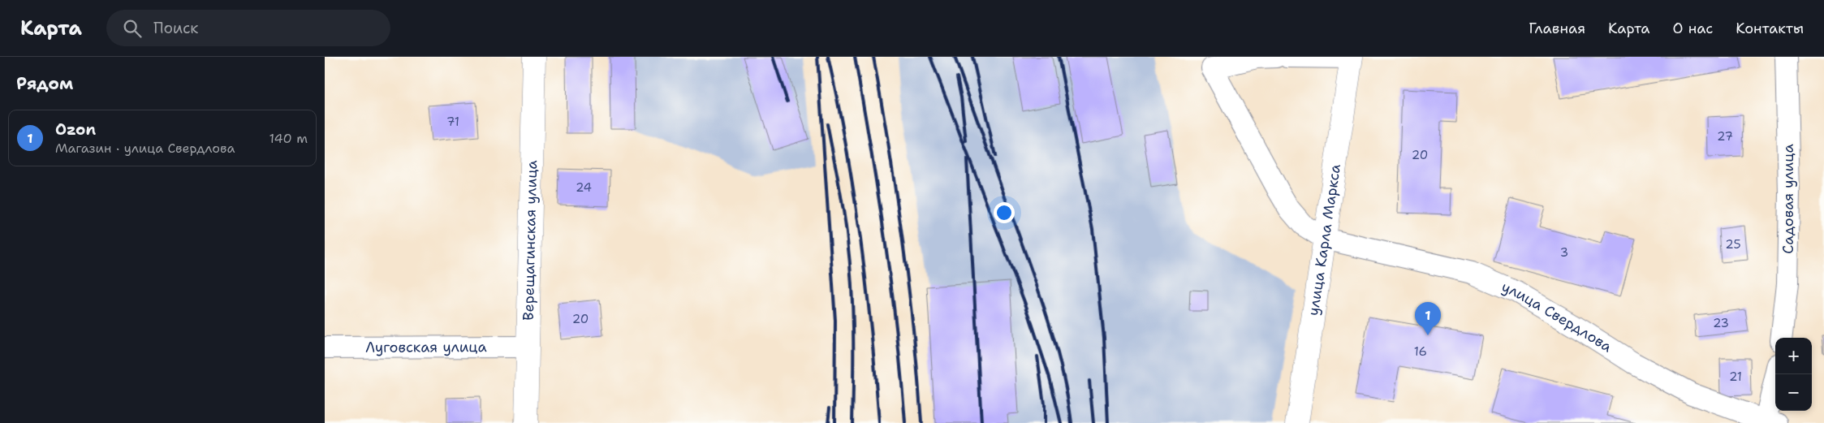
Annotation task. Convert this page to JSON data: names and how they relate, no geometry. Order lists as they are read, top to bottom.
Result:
{
  "streets": {
    "main road": ["Верещагинская улица", "улица Карла Маркса"],
    "street": ["Садовая улица", "улица Свердлова", "Луговская улица"]
  },
  "crossings": [
    ["Верещагинская улица", "Луговская улица"],
    ["улица Карла Маркса", "улица Свердлова"]
  ],
  "house_numbers": [
    "71",
    "27",
    "20",
    "24",
    "25",
    "3",
    "20",
    "23",
    "16",
    "21"
  ],
  "page": {
    "header": "Карта",
    "search": "Поиск",
    "nav": [
      "Главная",
      "Карта",
      "О нас",
      "Контакты"
    ],
    "heading": "Рядом",
    "list": [
      {
        "mark": "1",
        "name": "Ozon",
        "note": "Магазин · улица Свердлова",
        "value": "140 m"
      }
    ],
    "pins": "1",
    "map_buttons": ["+", "−"]
  }
}
